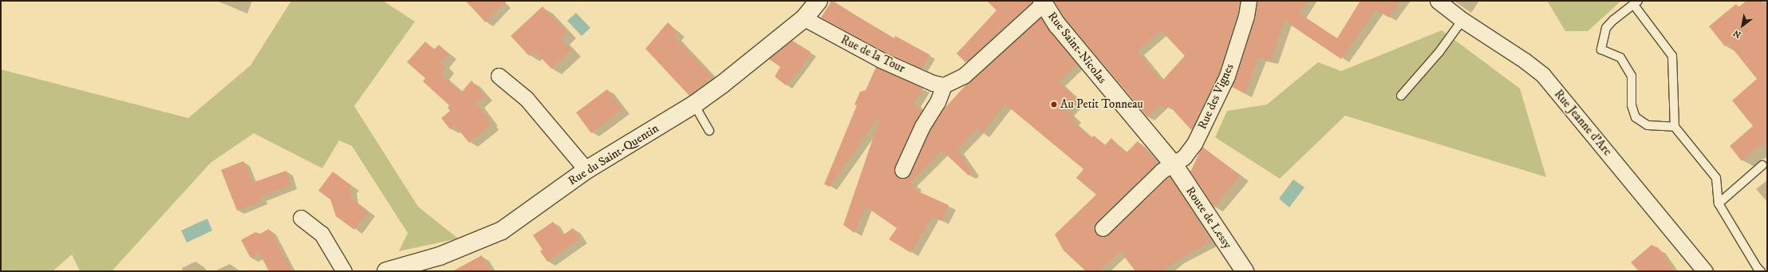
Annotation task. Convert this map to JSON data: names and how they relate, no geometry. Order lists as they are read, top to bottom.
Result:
{
  "streets": {
    "street": [
      "Rue Saint-Nicolas",
      "Rue de la Tour",
      "Rue des Vignes",
      "Rue Jeanne d'Arc",
      "Rue du Saint-Quentin",
      "Route de Lessy"
    ]
  },
  "crossings": [
    ["Rue Saint-Nicolas", "Rue des Vignes"],
    ["Rue Saint-Nicolas", "Route de Lessy"],
    ["Rue de la Tour", "Rue du Saint-Quentin"],
    ["Rue des Vignes", "Route de Lessy"]
  ],
  "places": ["Au Petit Tonneau"],
  "north": "bottom left"
}
